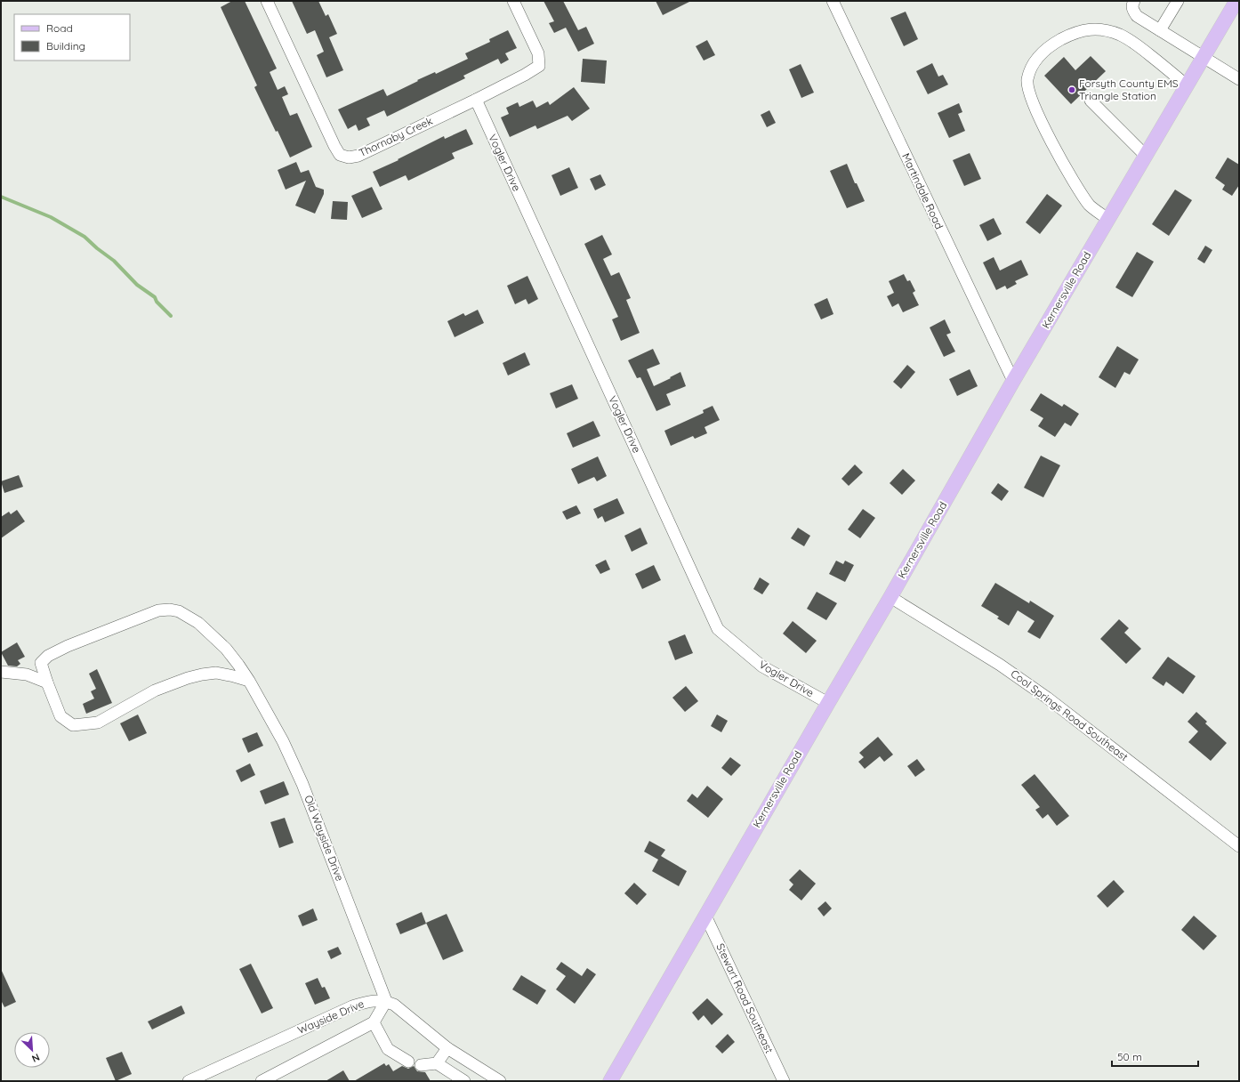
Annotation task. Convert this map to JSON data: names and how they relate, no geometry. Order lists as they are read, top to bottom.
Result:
{
  "streets": {
    "main road": ["Kernersville Road"],
    "street": [
      "Thornaby Creek",
      "Vogler Drive",
      "Martindale Road",
      "Cool Springs Road Southeast",
      "Old Wayside Drive",
      "Stewart Road Southeast",
      "Wayside Drive"
    ]
  },
  "crossings": [
    ["Thornaby Creek", "Vogler Drive"],
    ["Vogler Drive", "Kernersville Road"],
    ["Martindale Road", "Kernersville Road"],
    ["Kernersville Road", "Cool Springs Road Southeast"],
    ["Kernersville Road", "Stewart Road Southeast"],
    ["Old Wayside Drive", "Wayside Drive"]
  ],
  "places": ["Forsyth County EMS Triangle Station"],
  "legend": ["Road", "Building"],
  "scale_bar": "50 m",
  "north": "bottom right"
}
